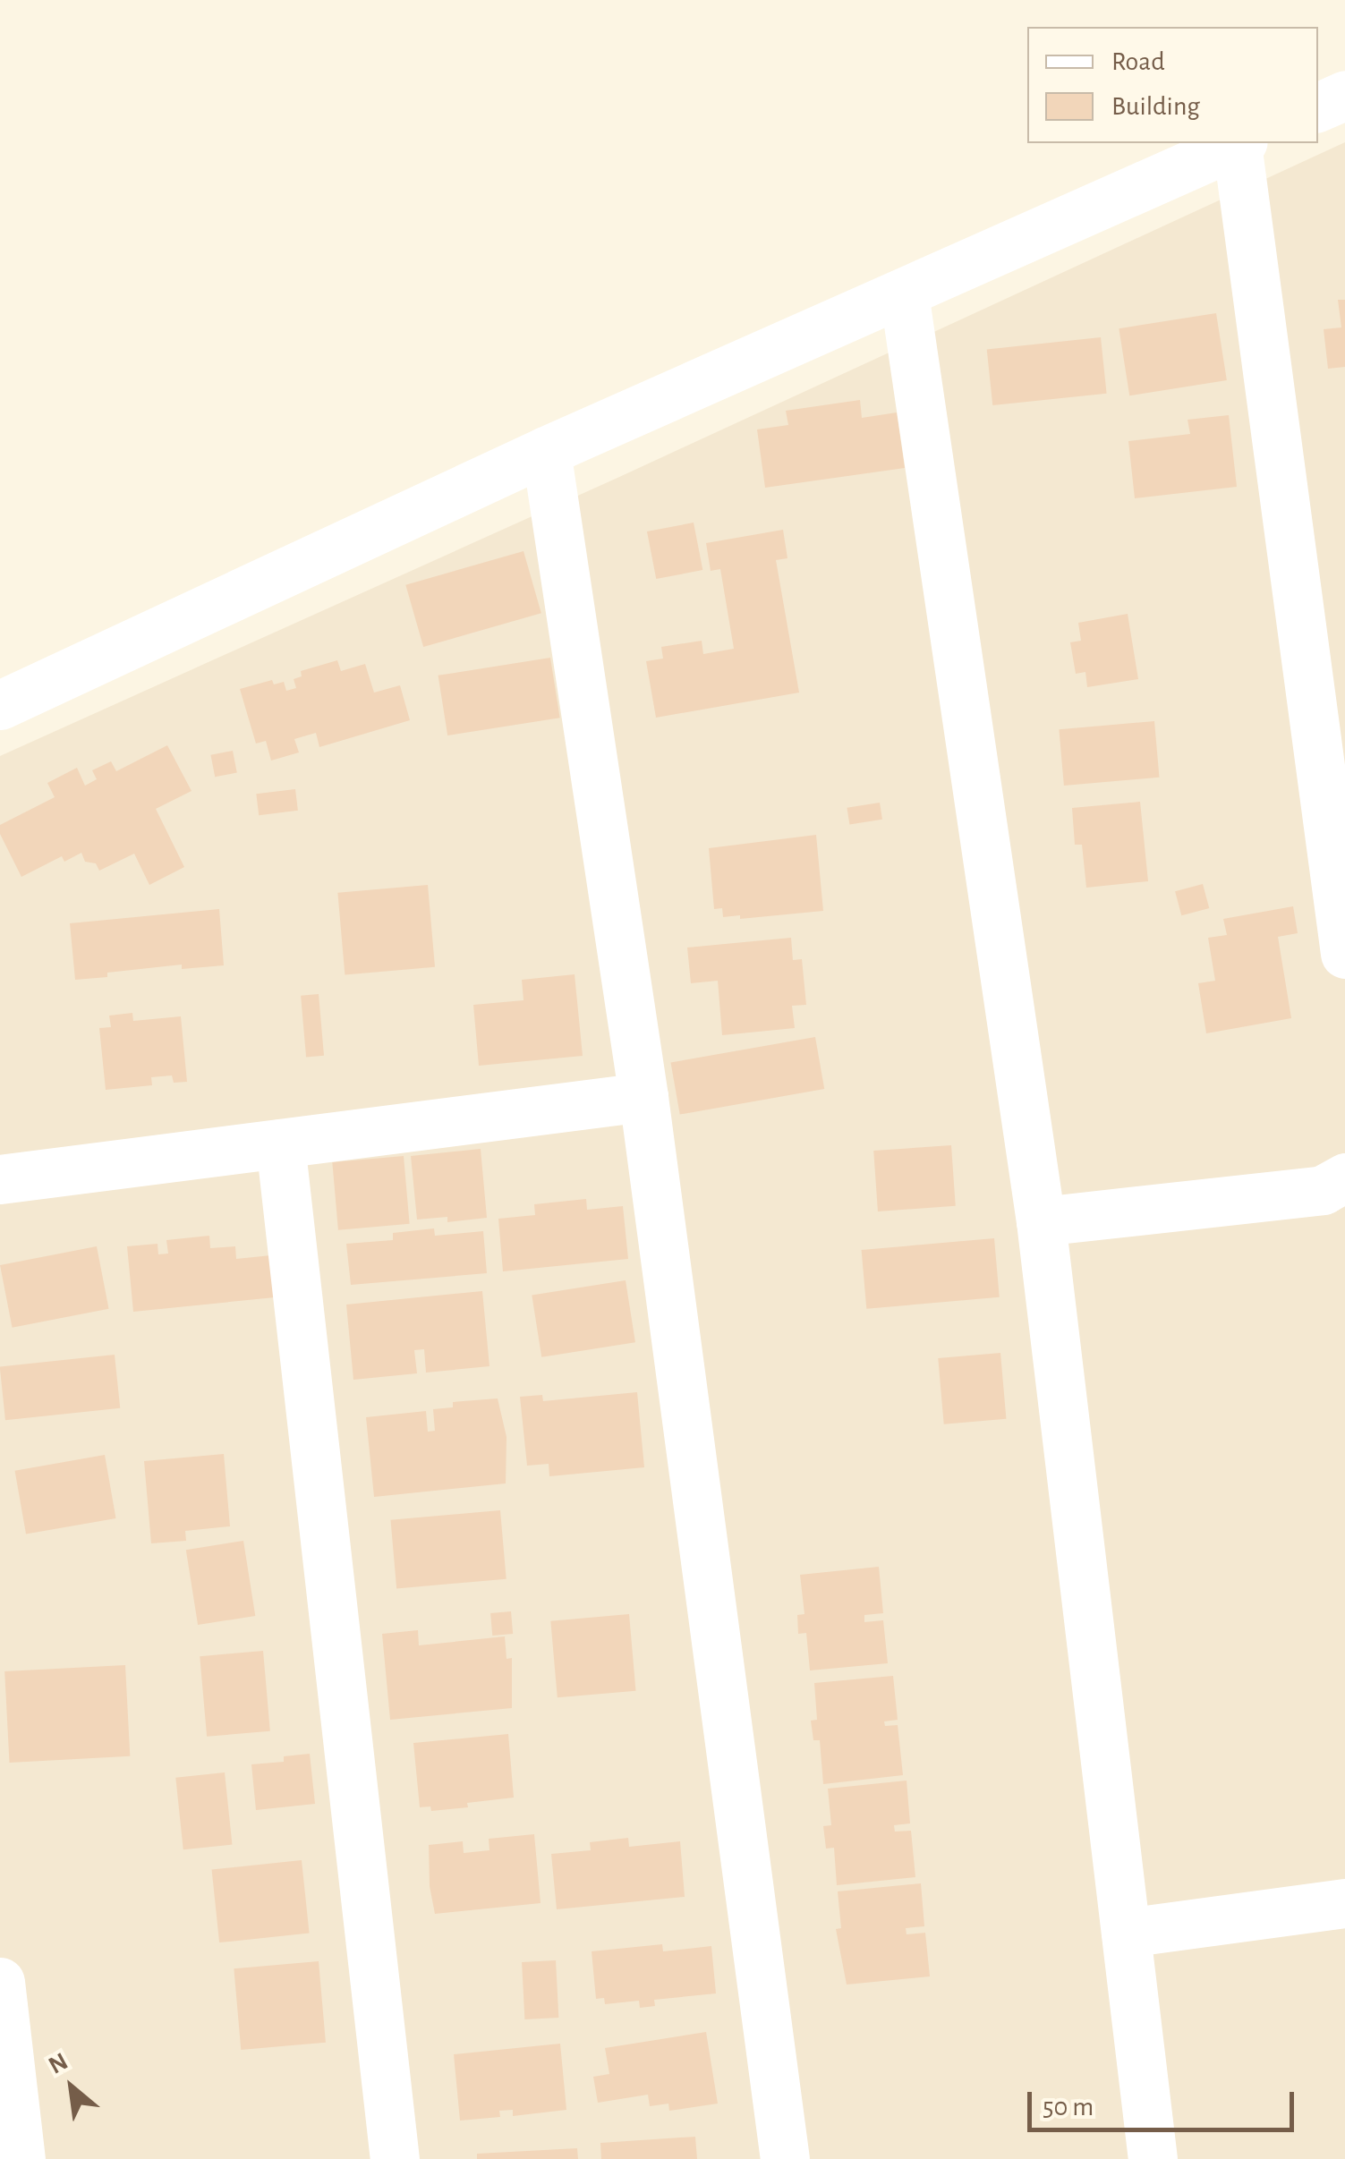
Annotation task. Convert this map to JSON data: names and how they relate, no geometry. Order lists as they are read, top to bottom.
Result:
{
  "legend": ["Road", "Building"],
  "scale_bar": "50 m",
  "north": "top left"
}
